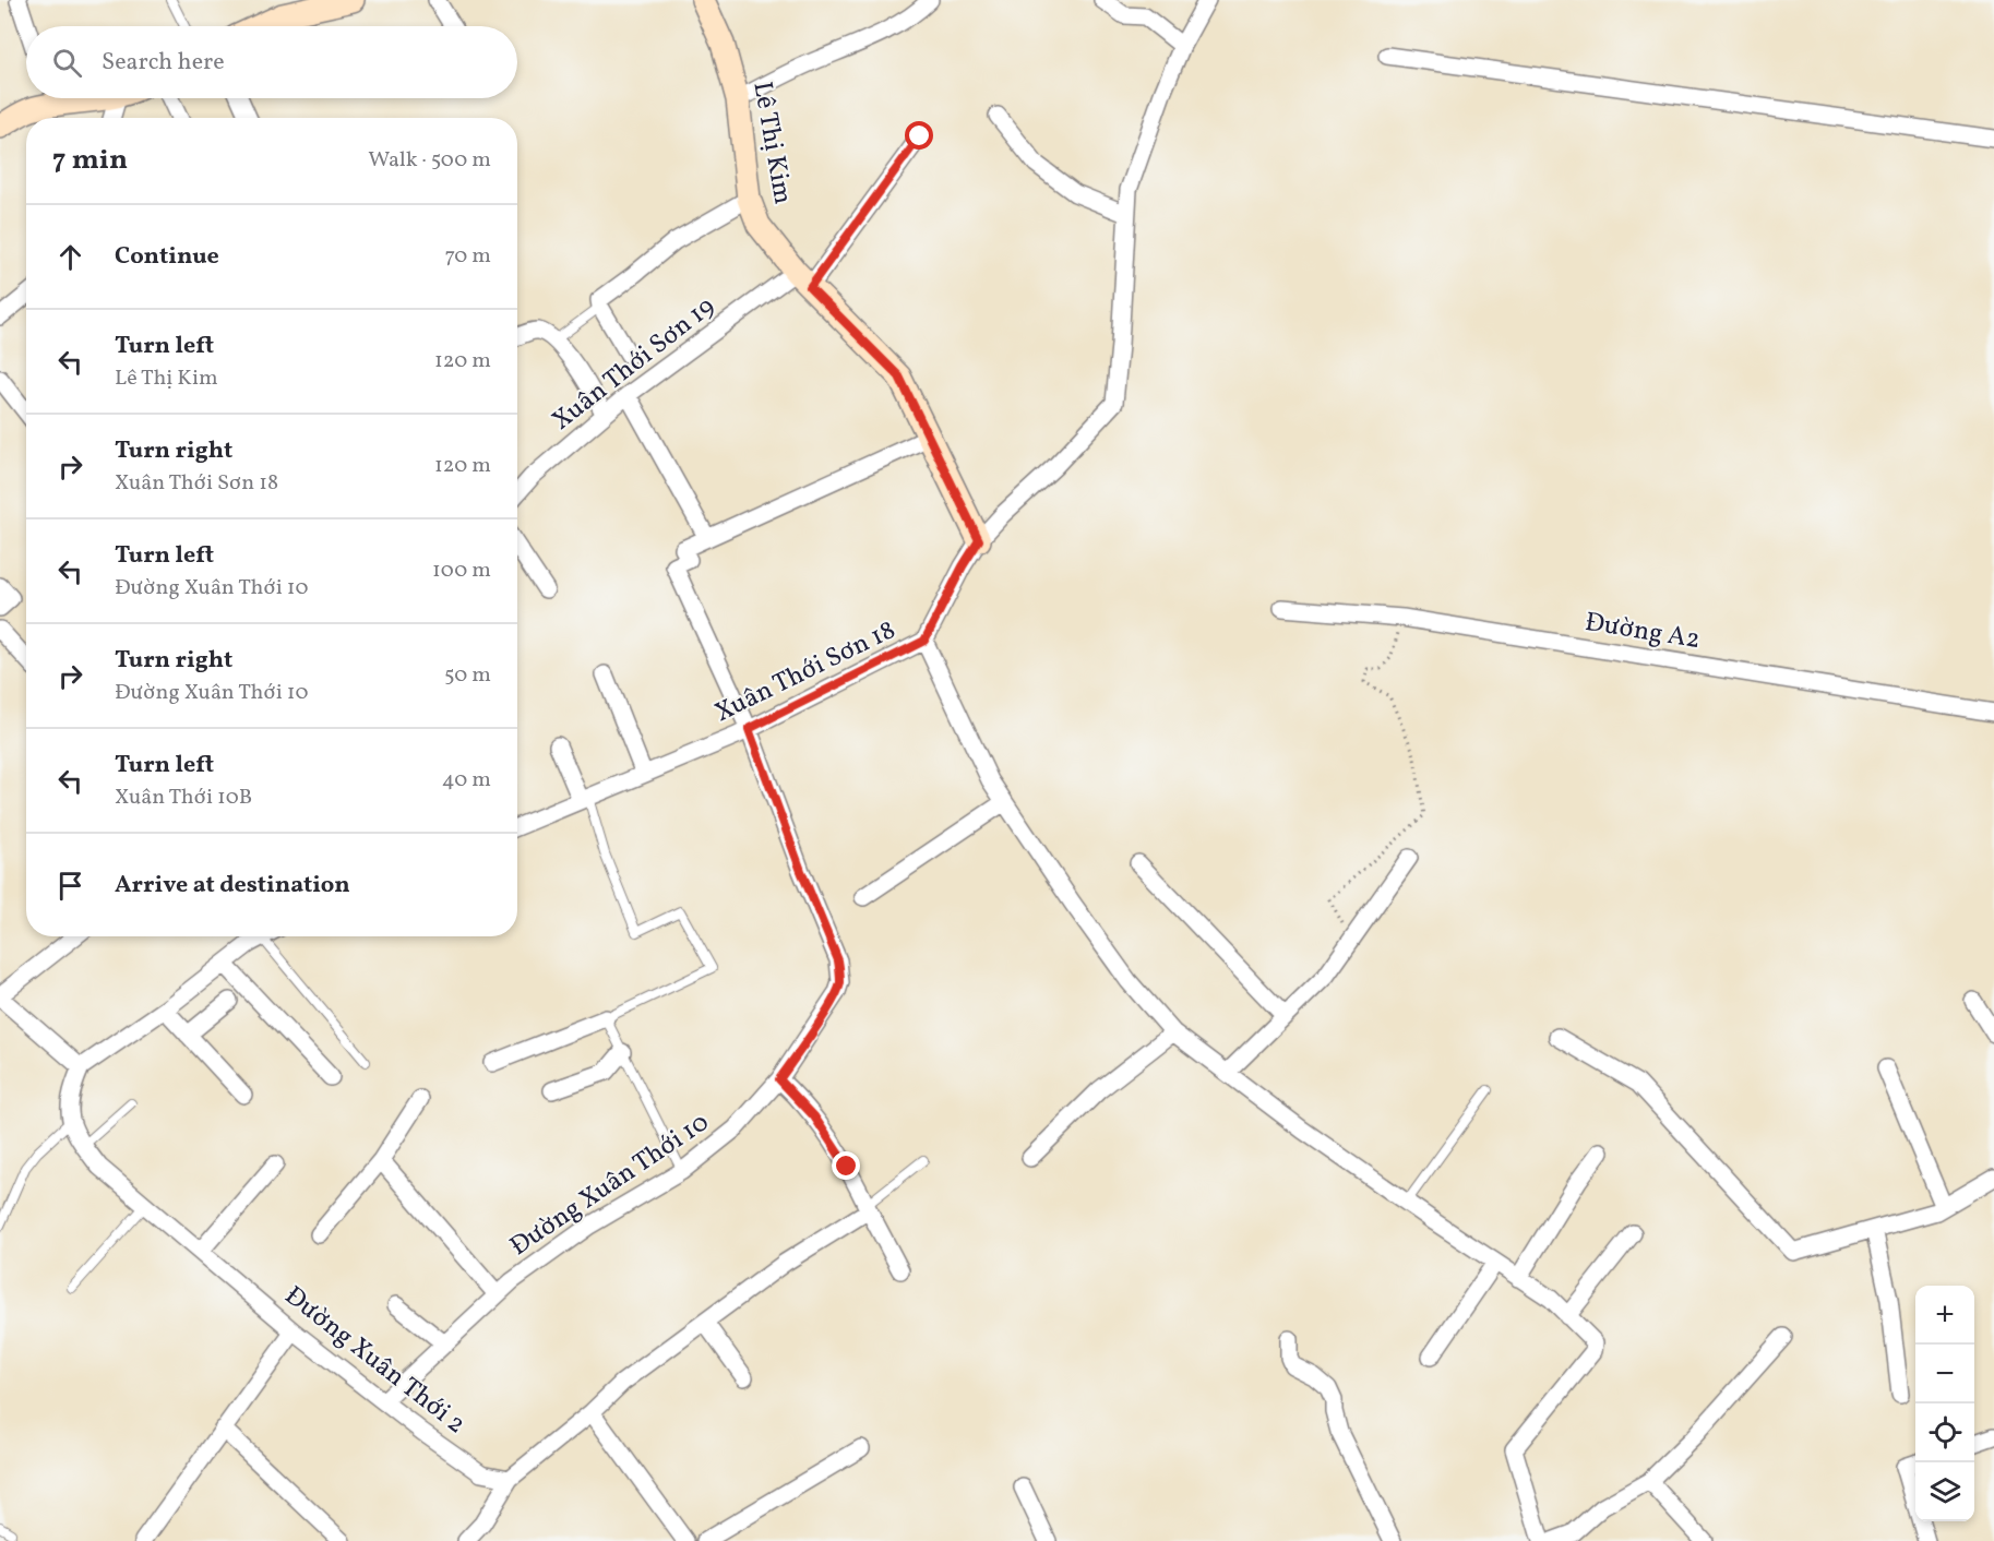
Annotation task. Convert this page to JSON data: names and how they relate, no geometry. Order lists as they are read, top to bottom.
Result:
{
  "streets": {
    "street": [
      "Lê Thị Kim",
      "Xuân Thới Sơn 19",
      "Đường A2",
      "Xuân Thới Sơn 18",
      "Đường Xuân Thới 10",
      "Đường Xuân Thới 2"
    ]
  },
  "crossings": [
    ["Lê Thị Kim", "Xuân Thới Sơn 19"],
    ["Lê Thị Kim", "Xuân Thới Sơn 18"],
    ["Xuân Thới Sơn 18", "Đường Xuân Thới 10"],
    ["Đường Xuân Thới 10", "Đường Xuân Thới 2"]
  ],
  "page": {
    "search": "Search here",
    "heading": ["7 min", "Walk · 500 m"],
    "list": [
      ["Continue", "70 m"],
      ["Turn left", "Lê Thị Kim", "120 m"],
      ["Turn right", "Xuân Thới Sơn 18", "120 m"],
      ["Turn left", "Đường Xuân Thới 10", "100 m"],
      ["Turn right", "Đường Xuân Thới 10", "50 m"],
      ["Turn left", "Xuân Thới 10B", "40 m"],
      "Arrive at destination"
    ],
    "map_buttons": ["+", "−"]
  }
}
